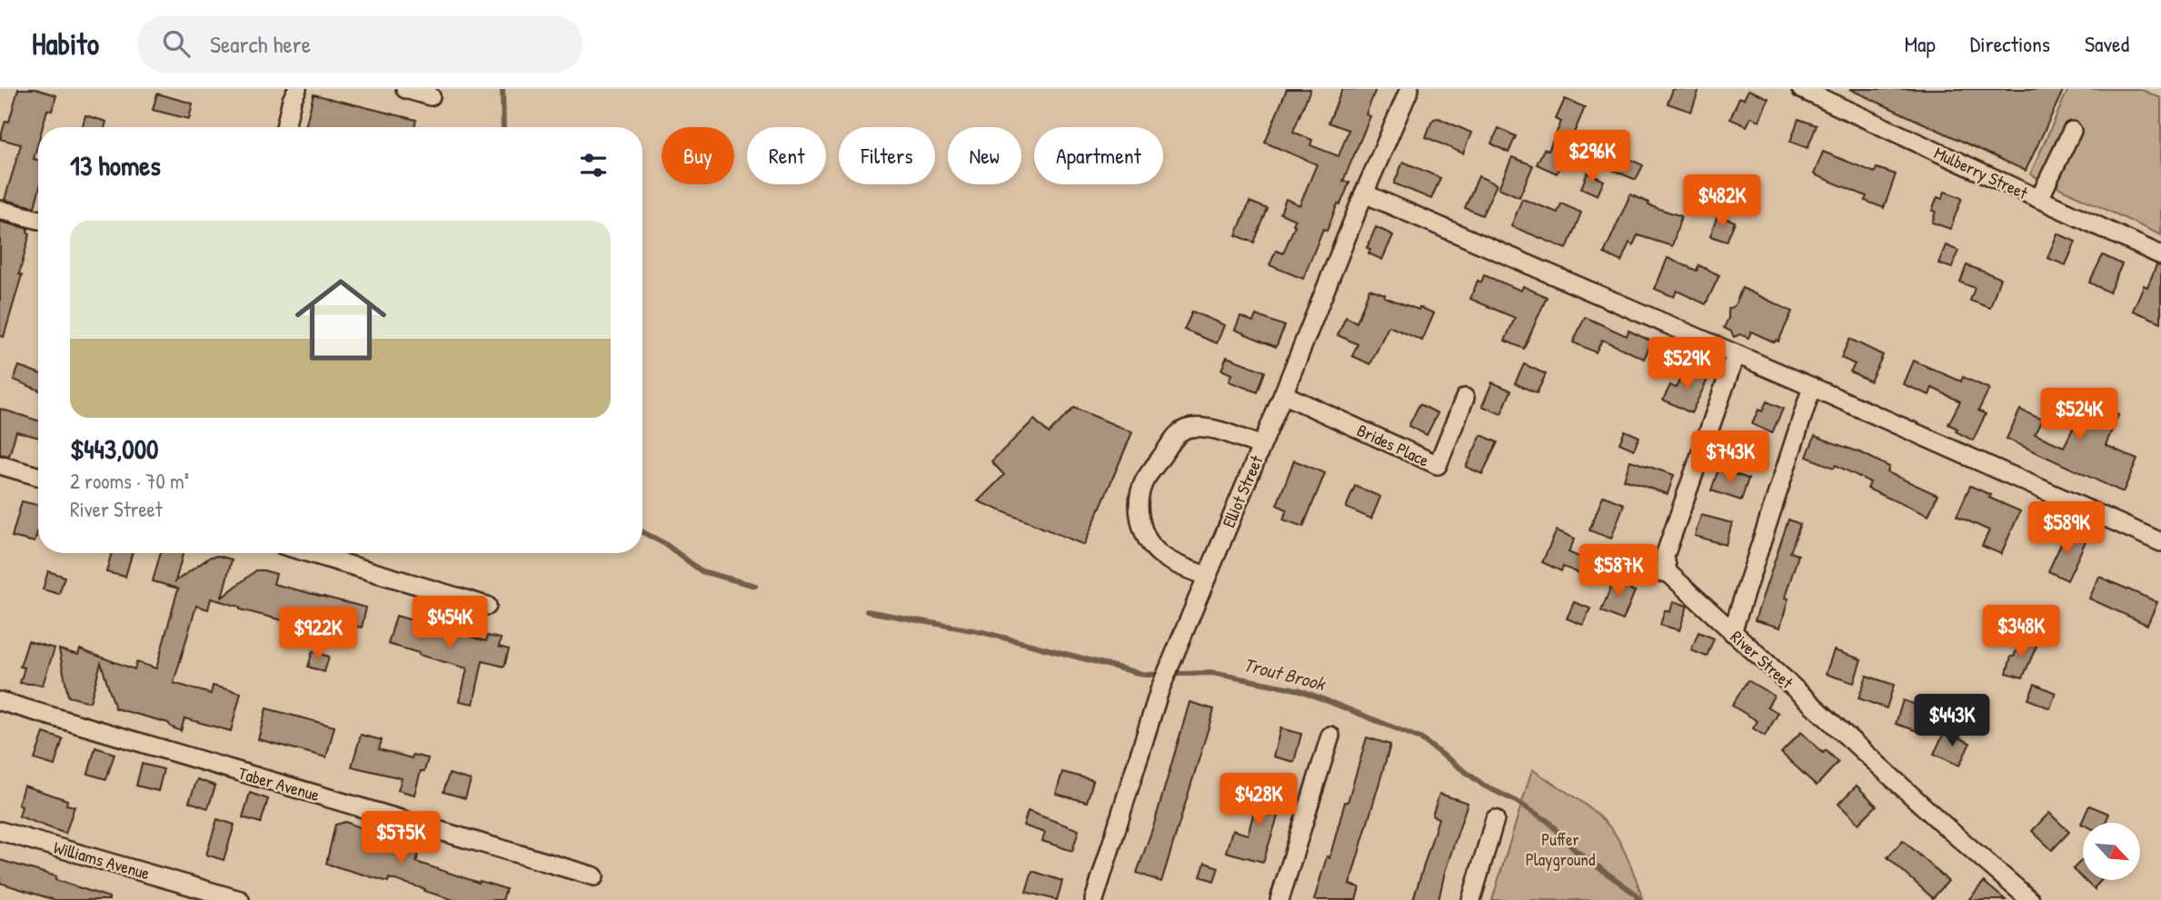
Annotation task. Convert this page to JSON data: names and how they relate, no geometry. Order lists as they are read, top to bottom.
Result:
{
  "streets": {
    "street": [
      "Mulberry Street",
      "Brides Place",
      "Elliot Street",
      "River Street",
      "Taber Avenue",
      "Williams Avenue"
    ]
  },
  "crossings": [
    ["Brides Place", "Elliot Street"]
  ],
  "water": ["Trout Brook"],
  "parks": ["Puffer Playground"],
  "north": "bottom right",
  "page": {
    "header": "Habito",
    "search": "Search here",
    "nav": ["Map", "Directions", "Saved"],
    "chip": [
      "Buy",
      "Rent",
      "Filters",
      "New",
      "Apartment"
    ],
    "heading": "13 homes",
    "price": [
      "$296K",
      "$482K",
      "$529K",
      "$524K",
      "$743K",
      "$589K",
      "$587K",
      "$454K",
      "$348K",
      "$922K",
      "$443K",
      "$428K",
      "$575K"
    ],
    "list": [
      {
        "name": "$443,000",
        "note": "2 rooms · 70 m² · River Street"
      }
    ]
  }
}
